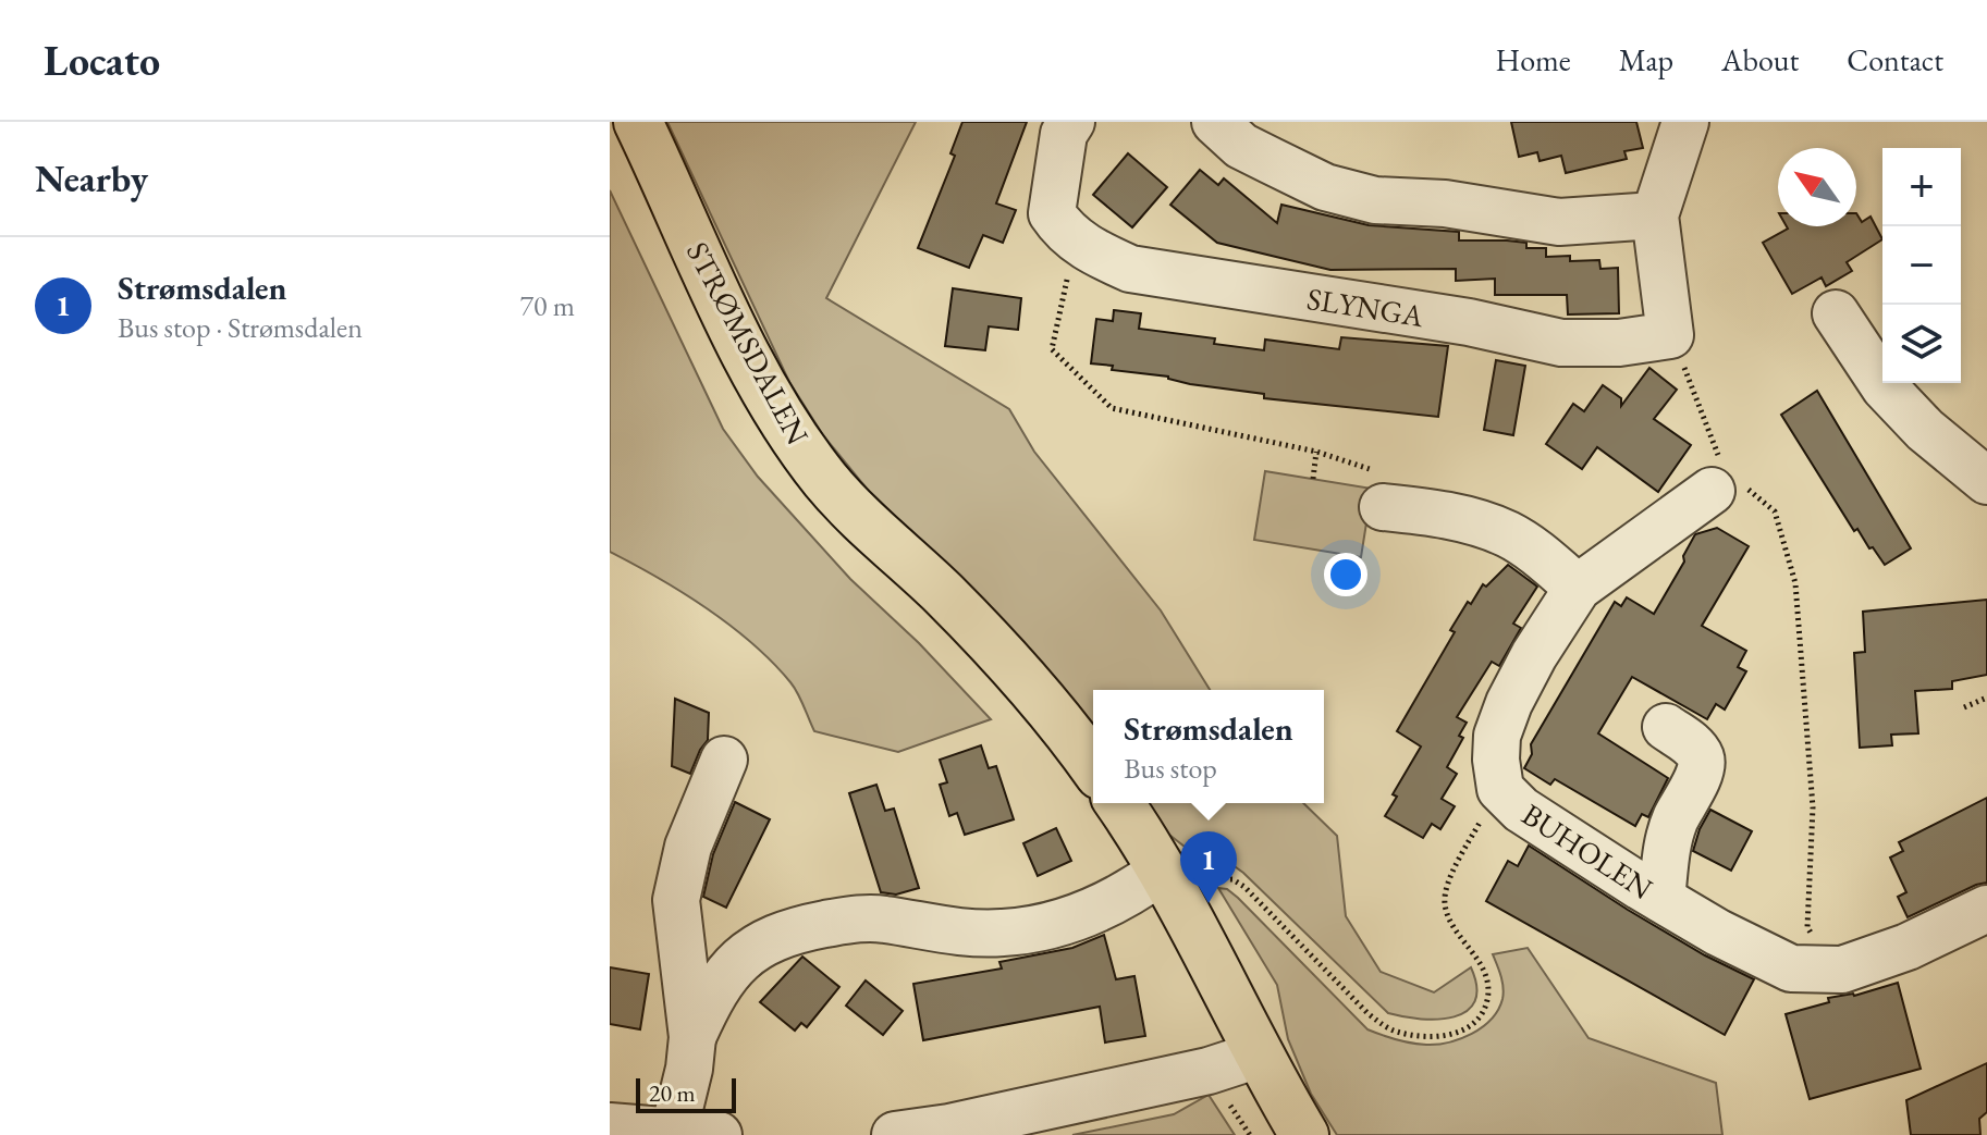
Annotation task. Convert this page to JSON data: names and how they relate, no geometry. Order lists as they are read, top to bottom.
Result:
{
  "streets": {
    "main road": ["STRØMSDALEN"],
    "street": ["SLYNGA", "BUHOLEN"]
  },
  "scale_bar": "20 m",
  "north": "top left",
  "page": {
    "header": "Locato",
    "nav": [
      "Home",
      "Map",
      "About",
      "Contact"
    ],
    "heading": "Nearby",
    "map_buttons": ["+", "−"],
    "list": [
      {
        "mark": "1",
        "name": "Strømsdalen",
        "note": "Bus stop · Strømsdalen",
        "value": "70 m"
      }
    ],
    "popup": ["Strømsdalen", "Bus stop"],
    "pins": "1",
    "scale": "20 m"
  }
}
